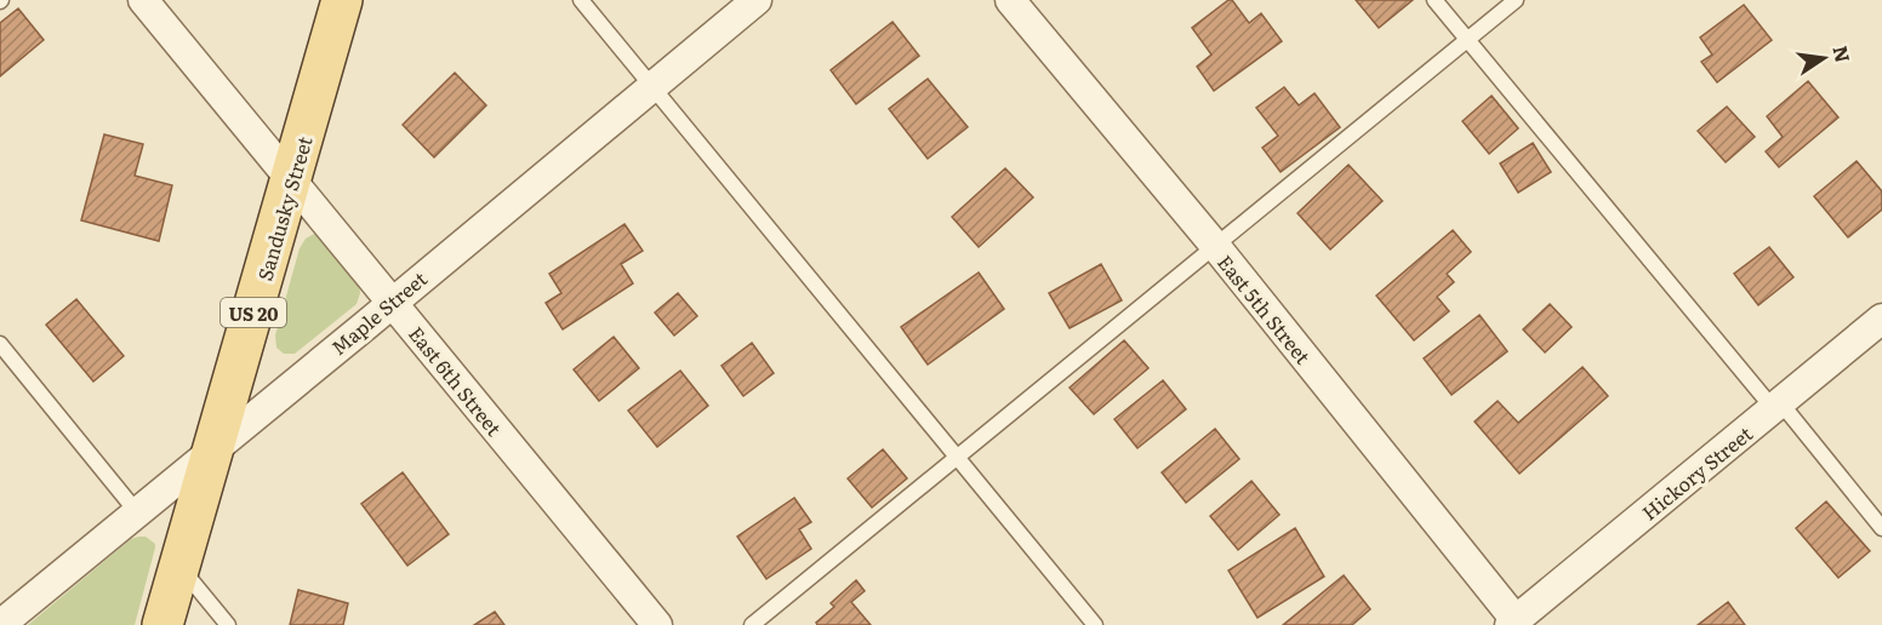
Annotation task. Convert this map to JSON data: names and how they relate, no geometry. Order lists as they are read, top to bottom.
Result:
{
  "streets": {
    "main road": ["Sandusky Street", "US 20"],
    "street": [
      "East 5th Street",
      "Maple Street",
      "East 6th Street",
      "Hickory Street"
    ]
  },
  "crossings": [
    ["Sandusky Street", "Maple Street"],
    ["Sandusky Street", "East 6th Street"],
    ["East 5th Street", "Hickory Street"],
    ["Maple Street", "East 6th Street"]
  ],
  "north": "right"
}
